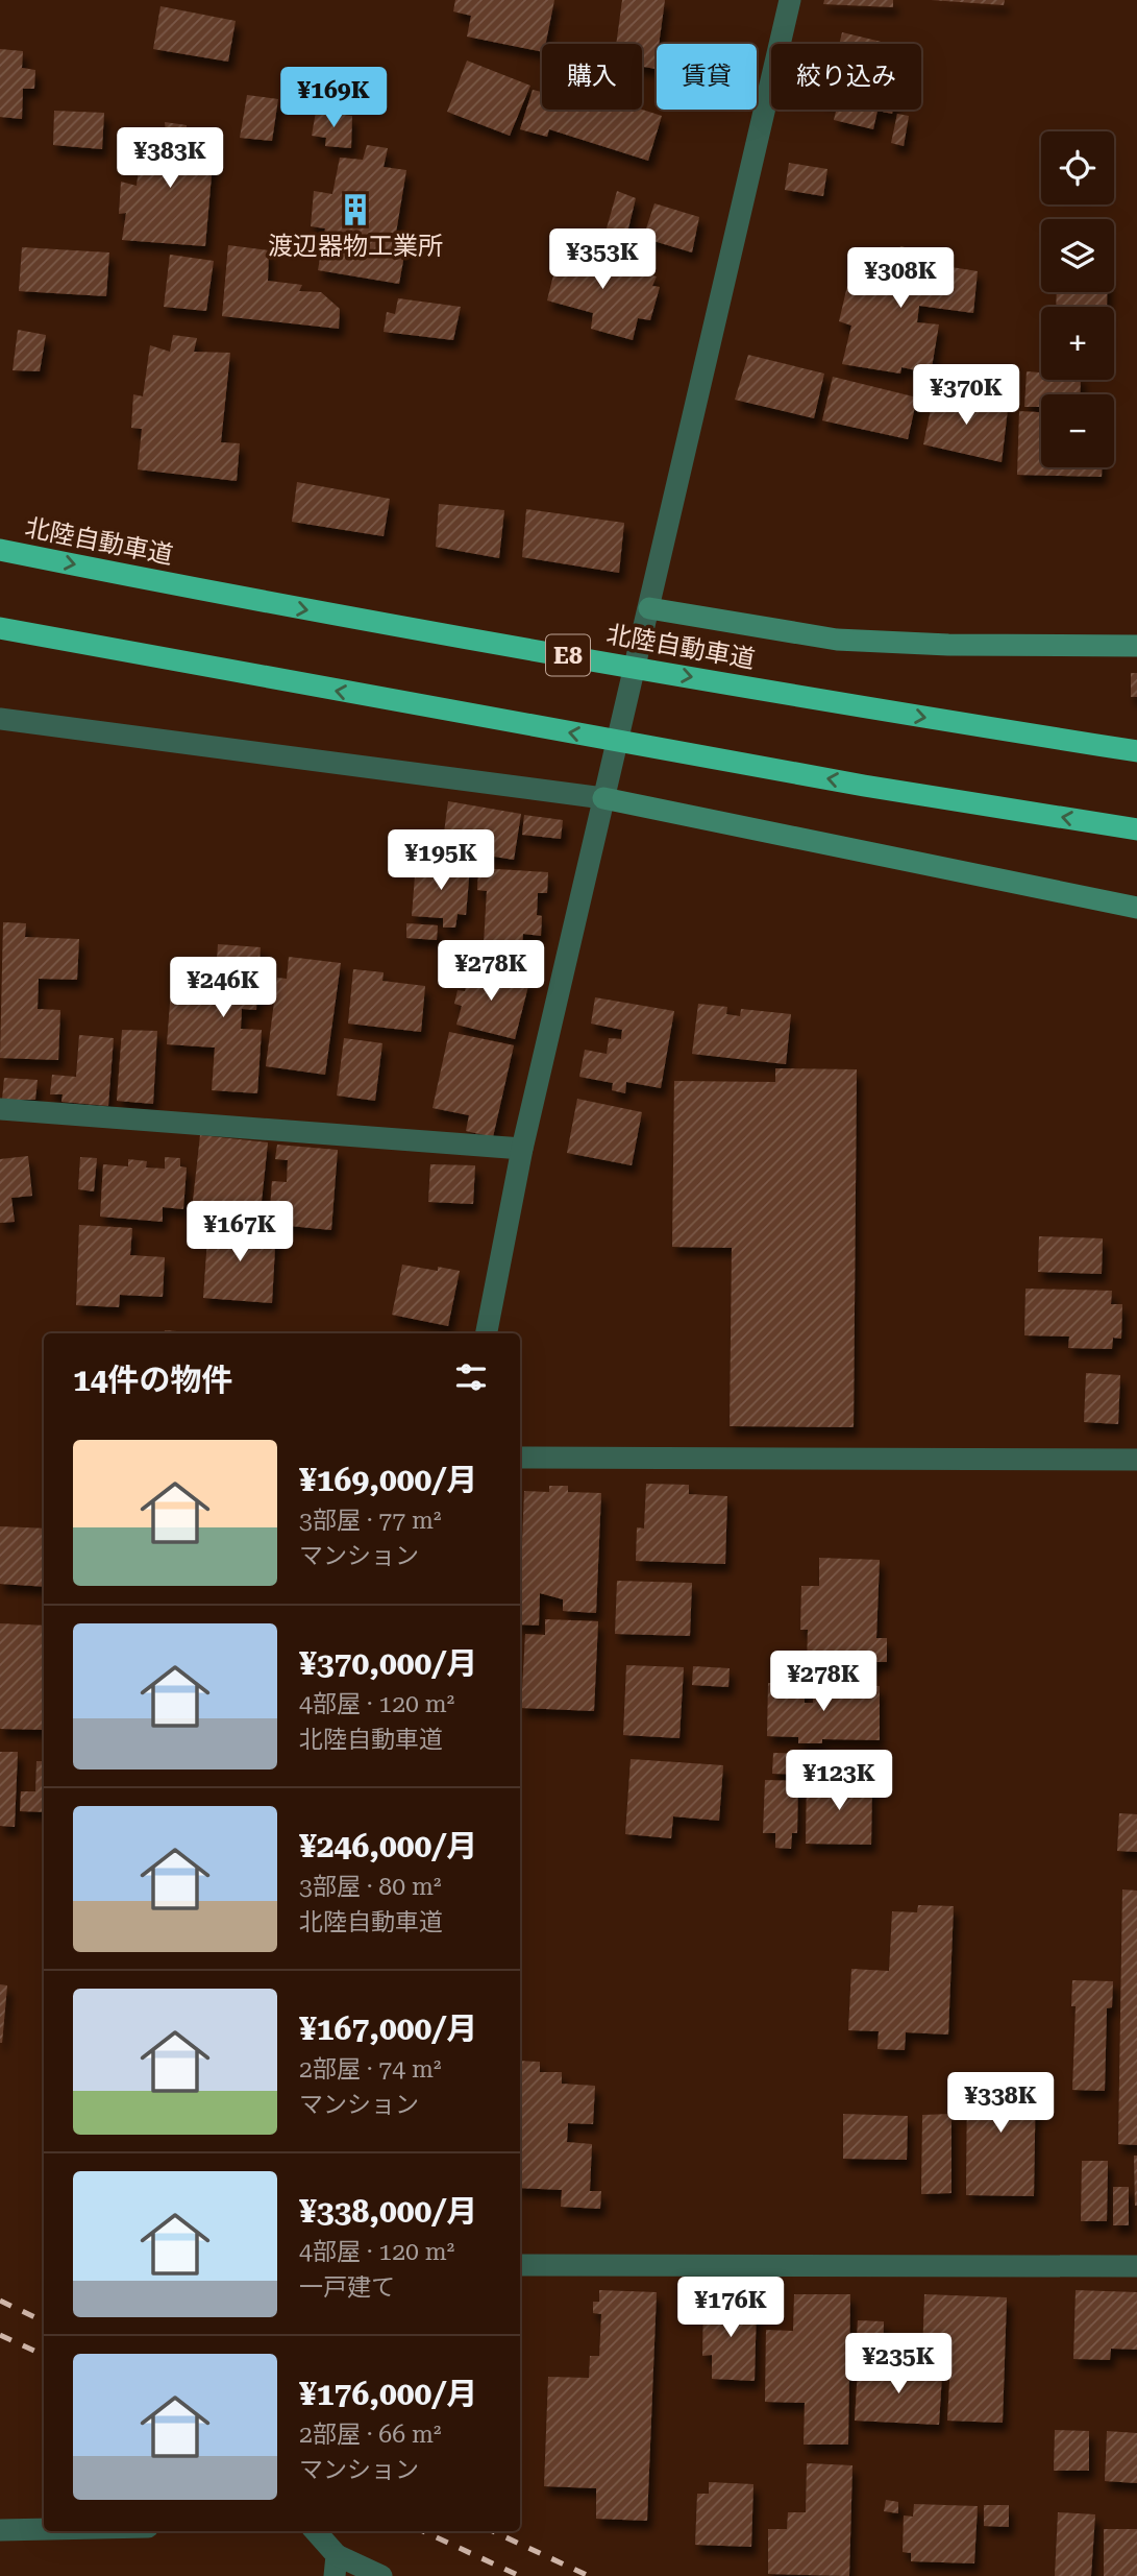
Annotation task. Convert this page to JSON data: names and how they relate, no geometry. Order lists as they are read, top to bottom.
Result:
{
  "streets": {
    "highway": ["北陸自動車道", "E8"]
  },
  "places": {
    "building": ["渡辺器物工業所"]
  },
  "page": {
    "chip": ["購入", "賃貸", "絞り込み"],
    "price": [
      "¥169K",
      "¥383K",
      "¥353K",
      "¥308K",
      "¥370K",
      "¥195K",
      "¥278K",
      "¥246K",
      "¥167K",
      "¥278K",
      "¥123K",
      "¥338K",
      "¥176K",
      "¥235K"
    ],
    "map_buttons": ["+", "−"],
    "heading": "14件の物件",
    "list": [
      {
        "name": "¥169,000/月",
        "note": "3部屋 · 77 m² · マンション"
      },
      {
        "name": "¥370,000/月",
        "note": "4部屋 · 120 m² · 北陸自動車道"
      },
      {
        "name": "¥246,000/月",
        "note": "3部屋 · 80 m² · 北陸自動車道"
      },
      {
        "name": "¥167,000/月",
        "note": "2部屋 · 74 m² · マンション"
      },
      {
        "name": "¥338,000/月",
        "note": "4部屋 · 120 m² · 一戸建て"
      },
      {
        "name": "¥176,000/月",
        "note": "2部屋 · 66 m² · マンション"
      }
    ]
  }
}
